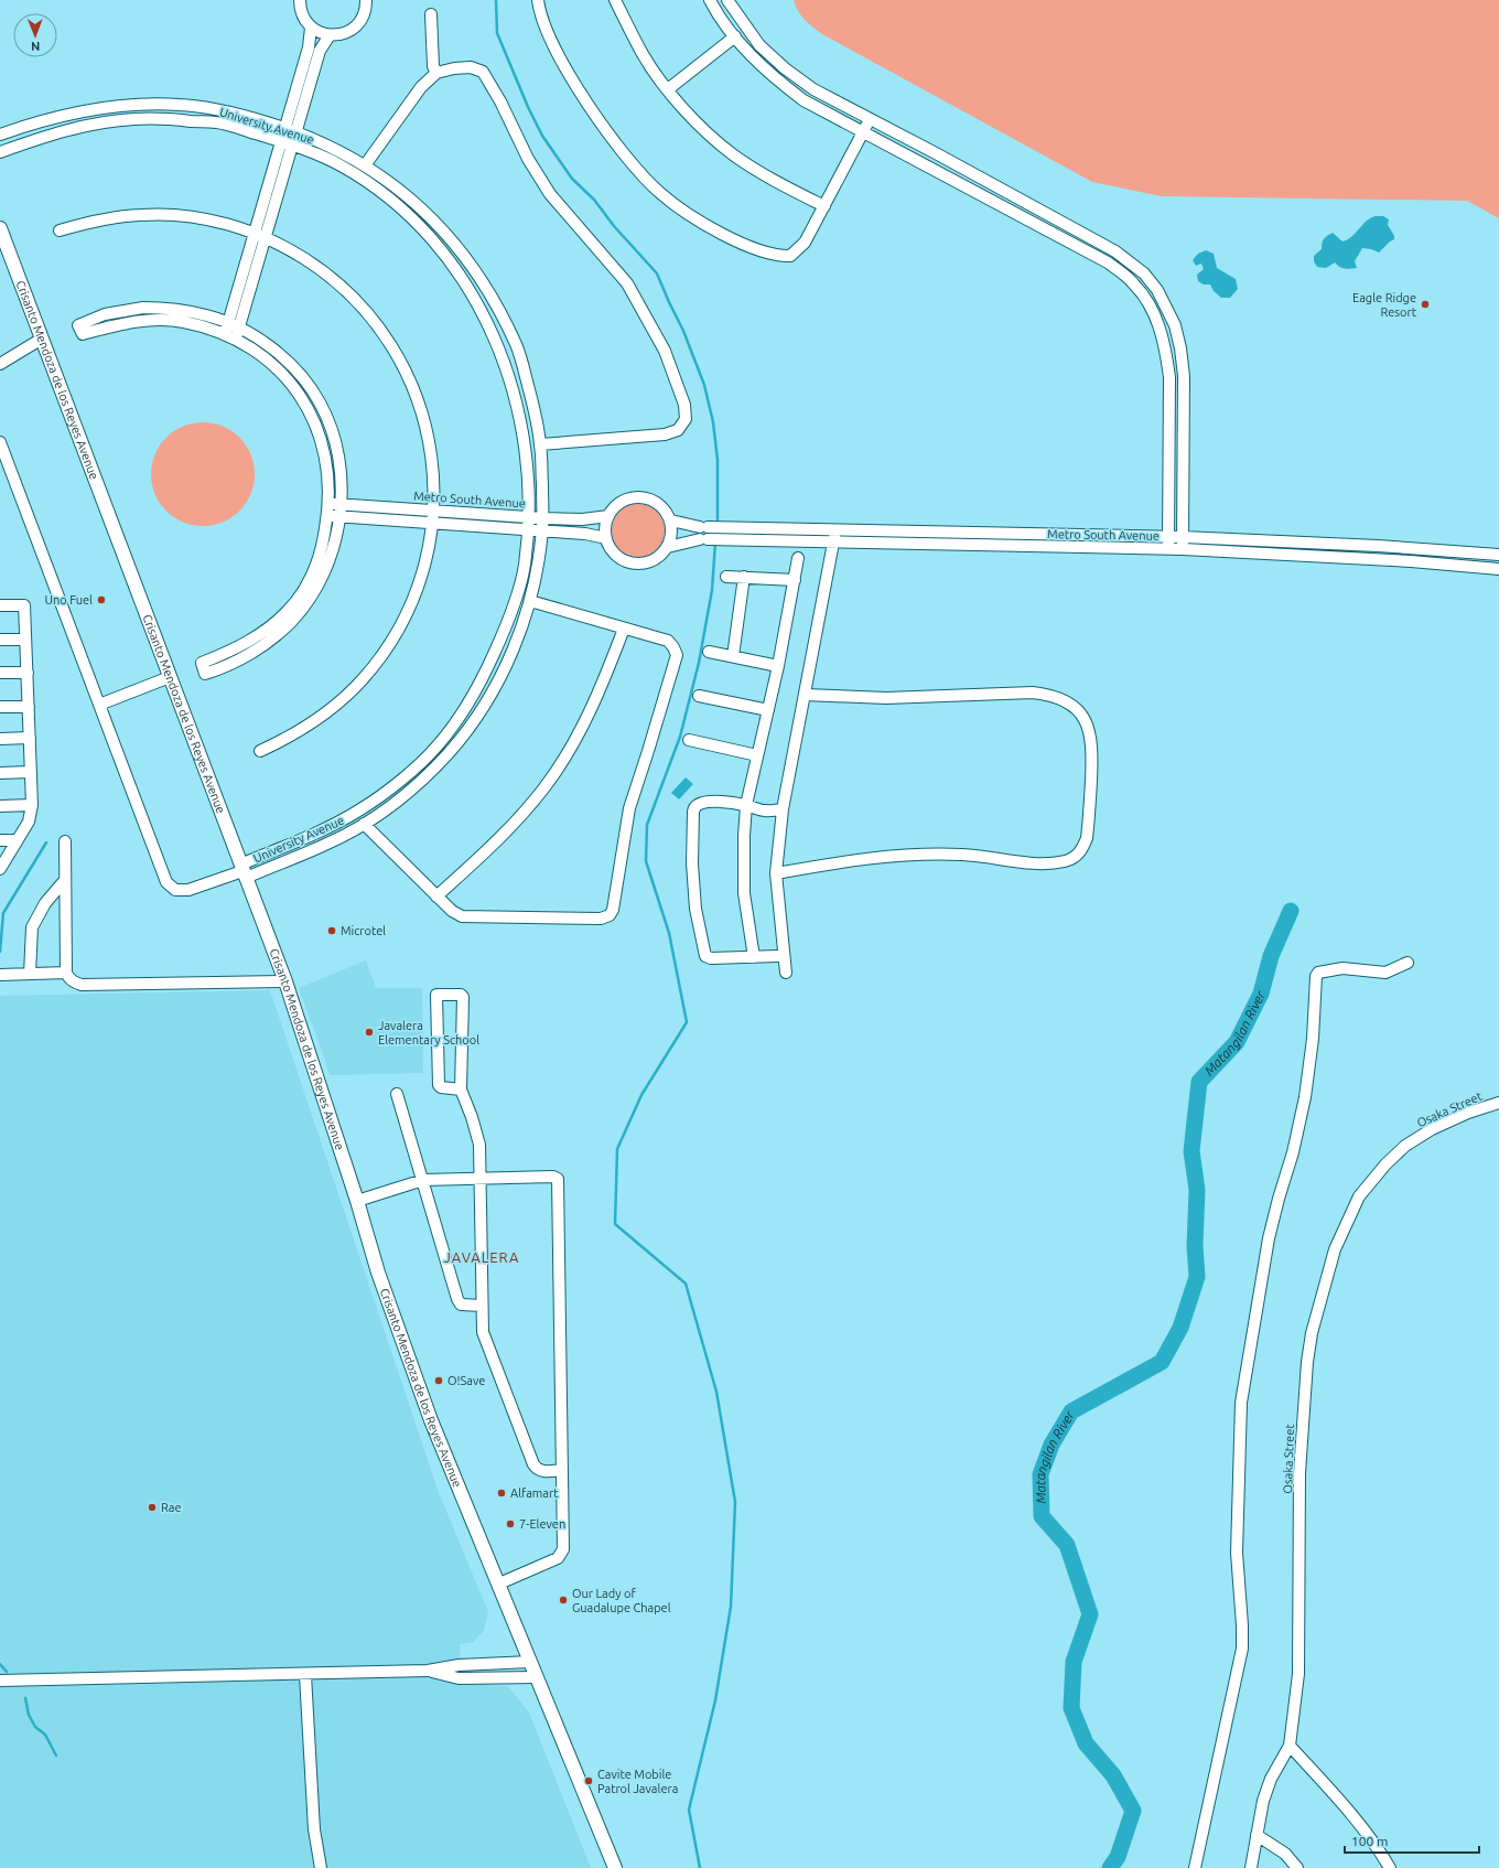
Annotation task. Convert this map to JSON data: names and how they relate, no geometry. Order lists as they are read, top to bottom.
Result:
{
  "streets": {
    "main road": ["Crisanto Mendoza de los Reyes Avenue"],
    "street": ["University Avenue", "Metro South Avenue", "Osaka Street"]
  },
  "crossings": [
    ["University Avenue", "Crisanto Mendoza de los Reyes Avenue"],
    ["University Avenue", "Metro South Avenue"]
  ],
  "districts": ["JAVALERA"],
  "water": ["Matangilan River"],
  "places": [
    "Eagle Ridge Resort",
    "Uno Fuel",
    "Microtel",
    "Javalera Elementary School",
    "O!Save",
    "Alfamart",
    "Rae",
    "7-Eleven",
    "Our Lady of Guadalupe Chapel",
    "Cavite Mobile Patrol Javalera"
  ],
  "scale_bar": "100 m",
  "north": "bottom"
}
